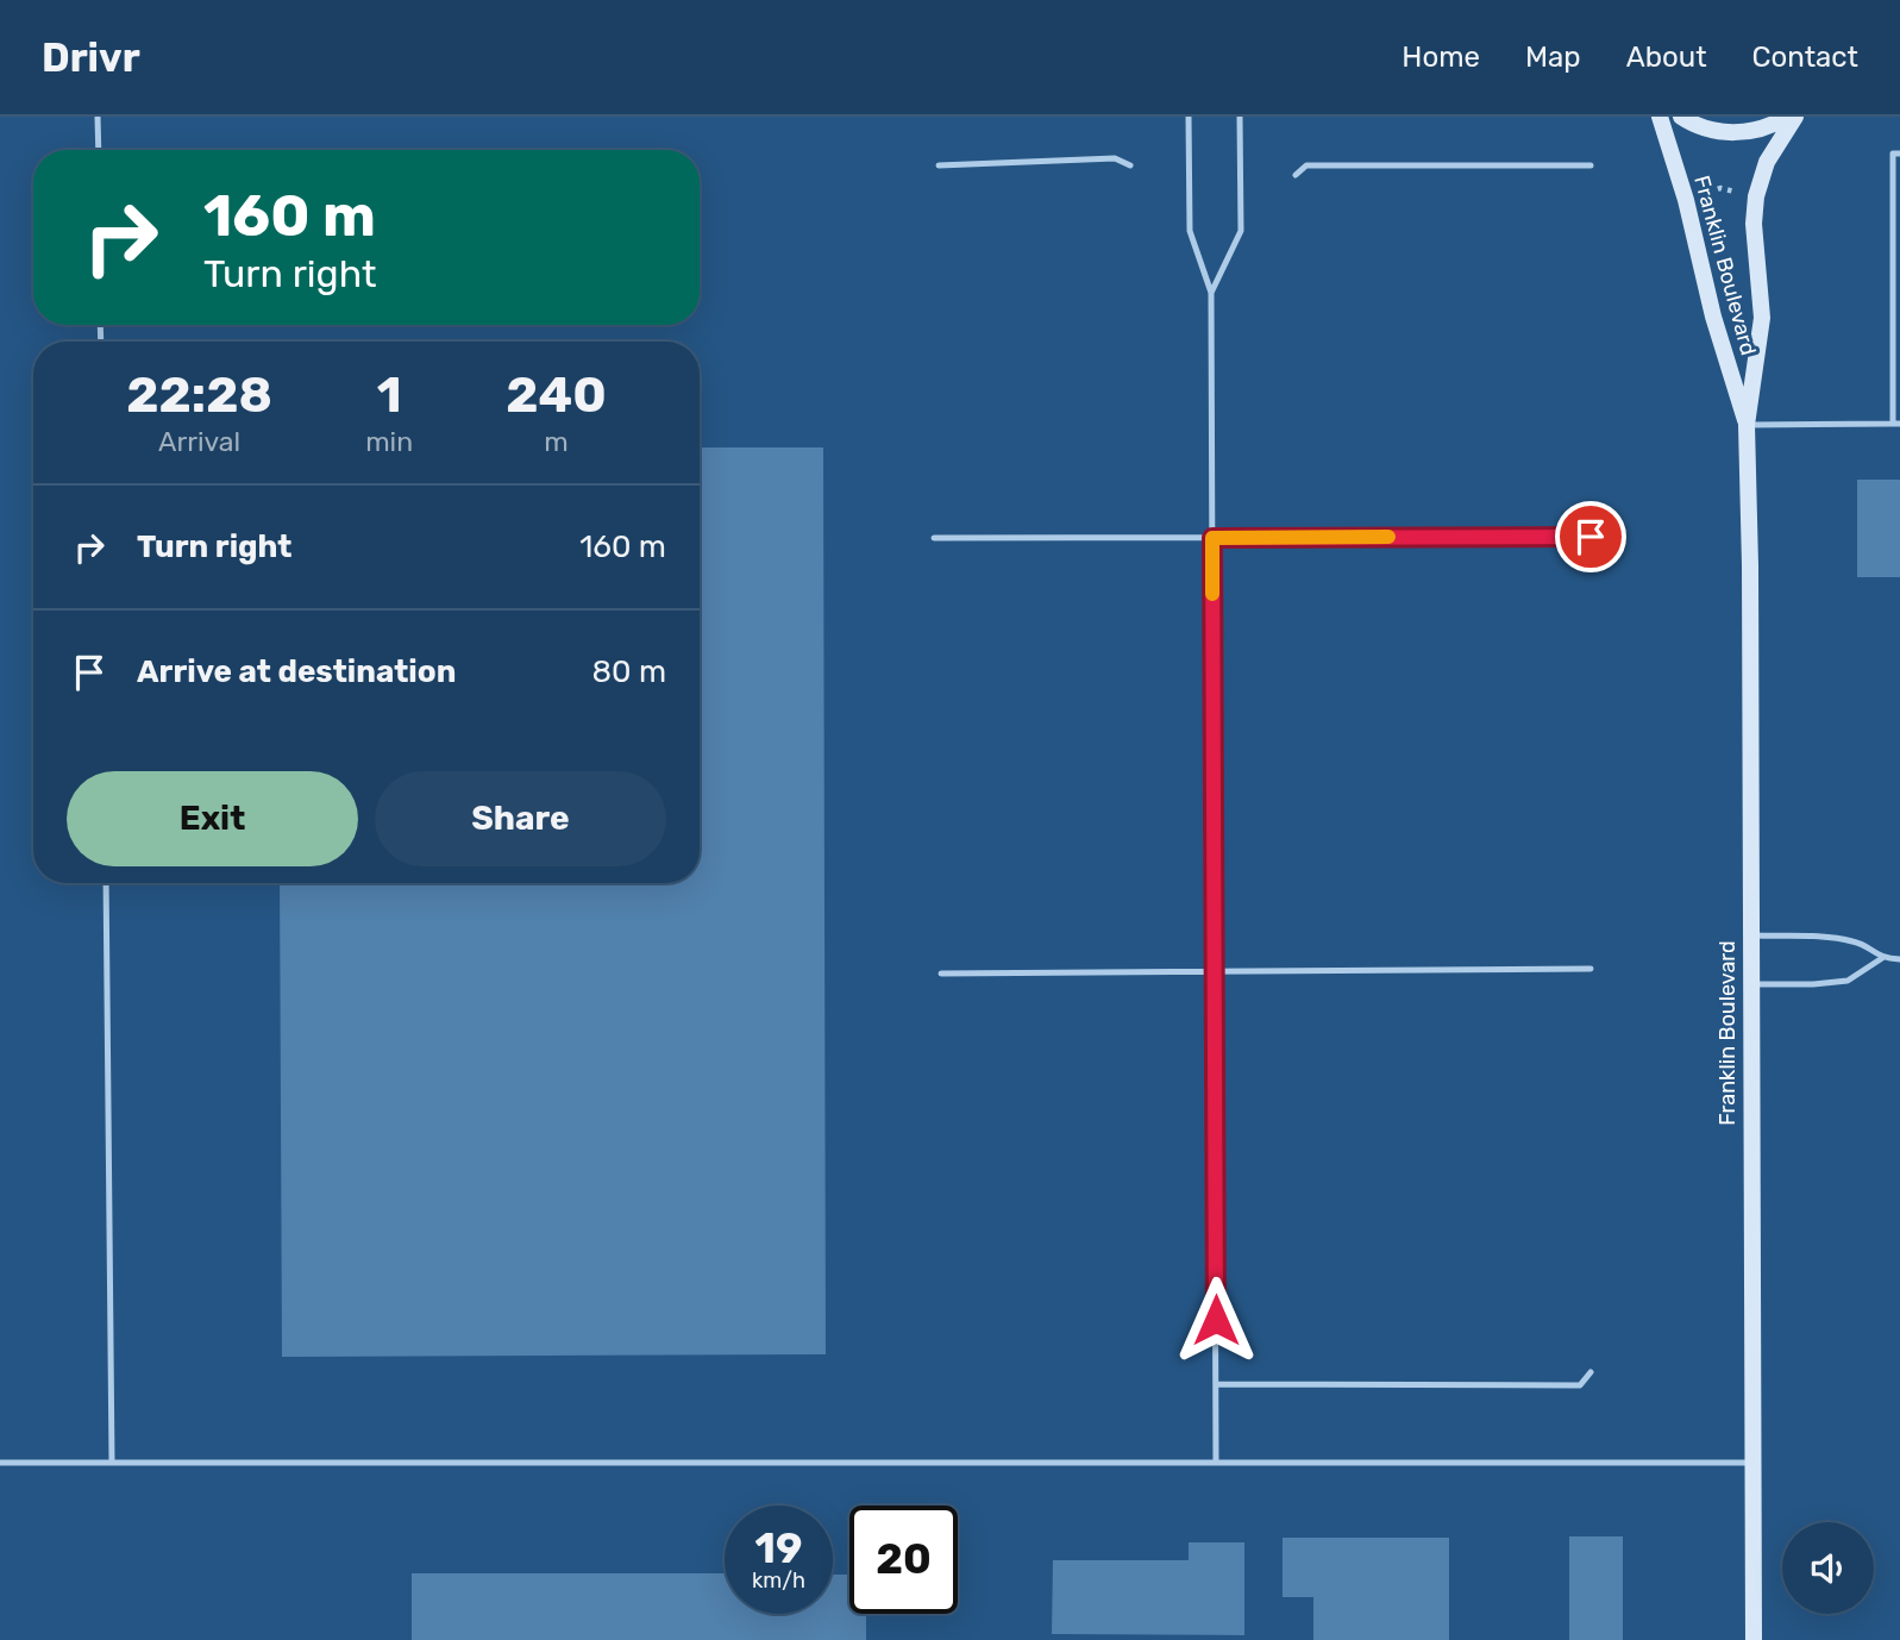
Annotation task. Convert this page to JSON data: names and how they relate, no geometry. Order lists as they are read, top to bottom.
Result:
{
  "streets": {
    "main road": ["Franklin Boulevard"]
  },
  "page": {
    "header": "Drivr",
    "nav": [
      "Home",
      "Map",
      "About",
      "Contact"
    ],
    "turn": ["160 m", "Turn right"],
    "eta": [
      "22:28",
      "Arrival",
      "1",
      "min",
      "240",
      "m"
    ],
    "list": [
      {
        "name": "Turn right",
        "value": "160 m"
      },
      {
        "name": "Arrive at destination",
        "value": "80 m"
      }
    ],
    "buttons": ["Exit", "Share"],
    "speed": "19 km/h",
    "limit": "20"
  }
}
